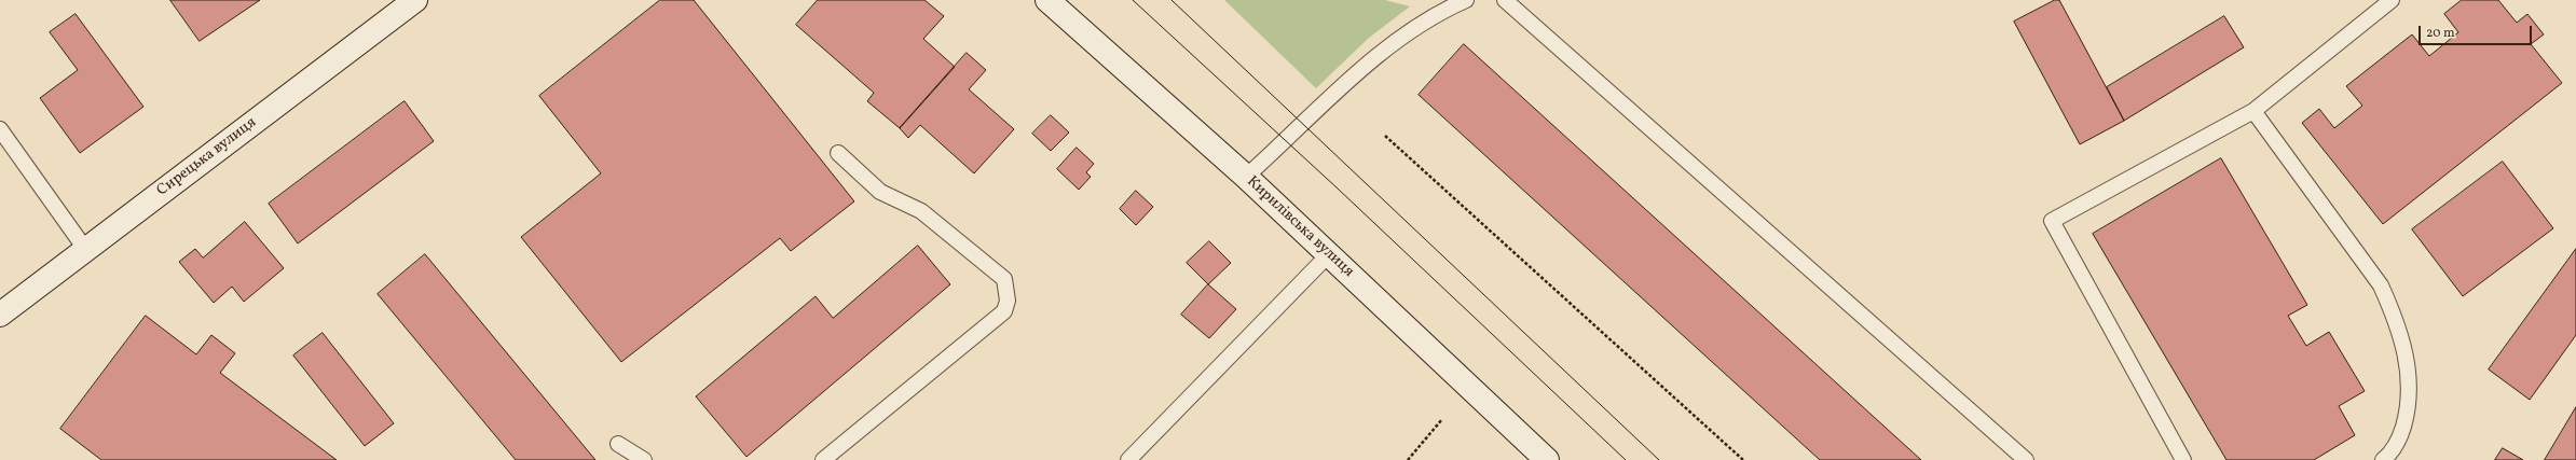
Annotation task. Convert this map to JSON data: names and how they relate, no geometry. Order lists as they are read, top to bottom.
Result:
{
  "streets": {
    "main road": ["Сирецька вулиця", "Кирилівська вулиця"]
  },
  "scale_bar": "20 m"
}
